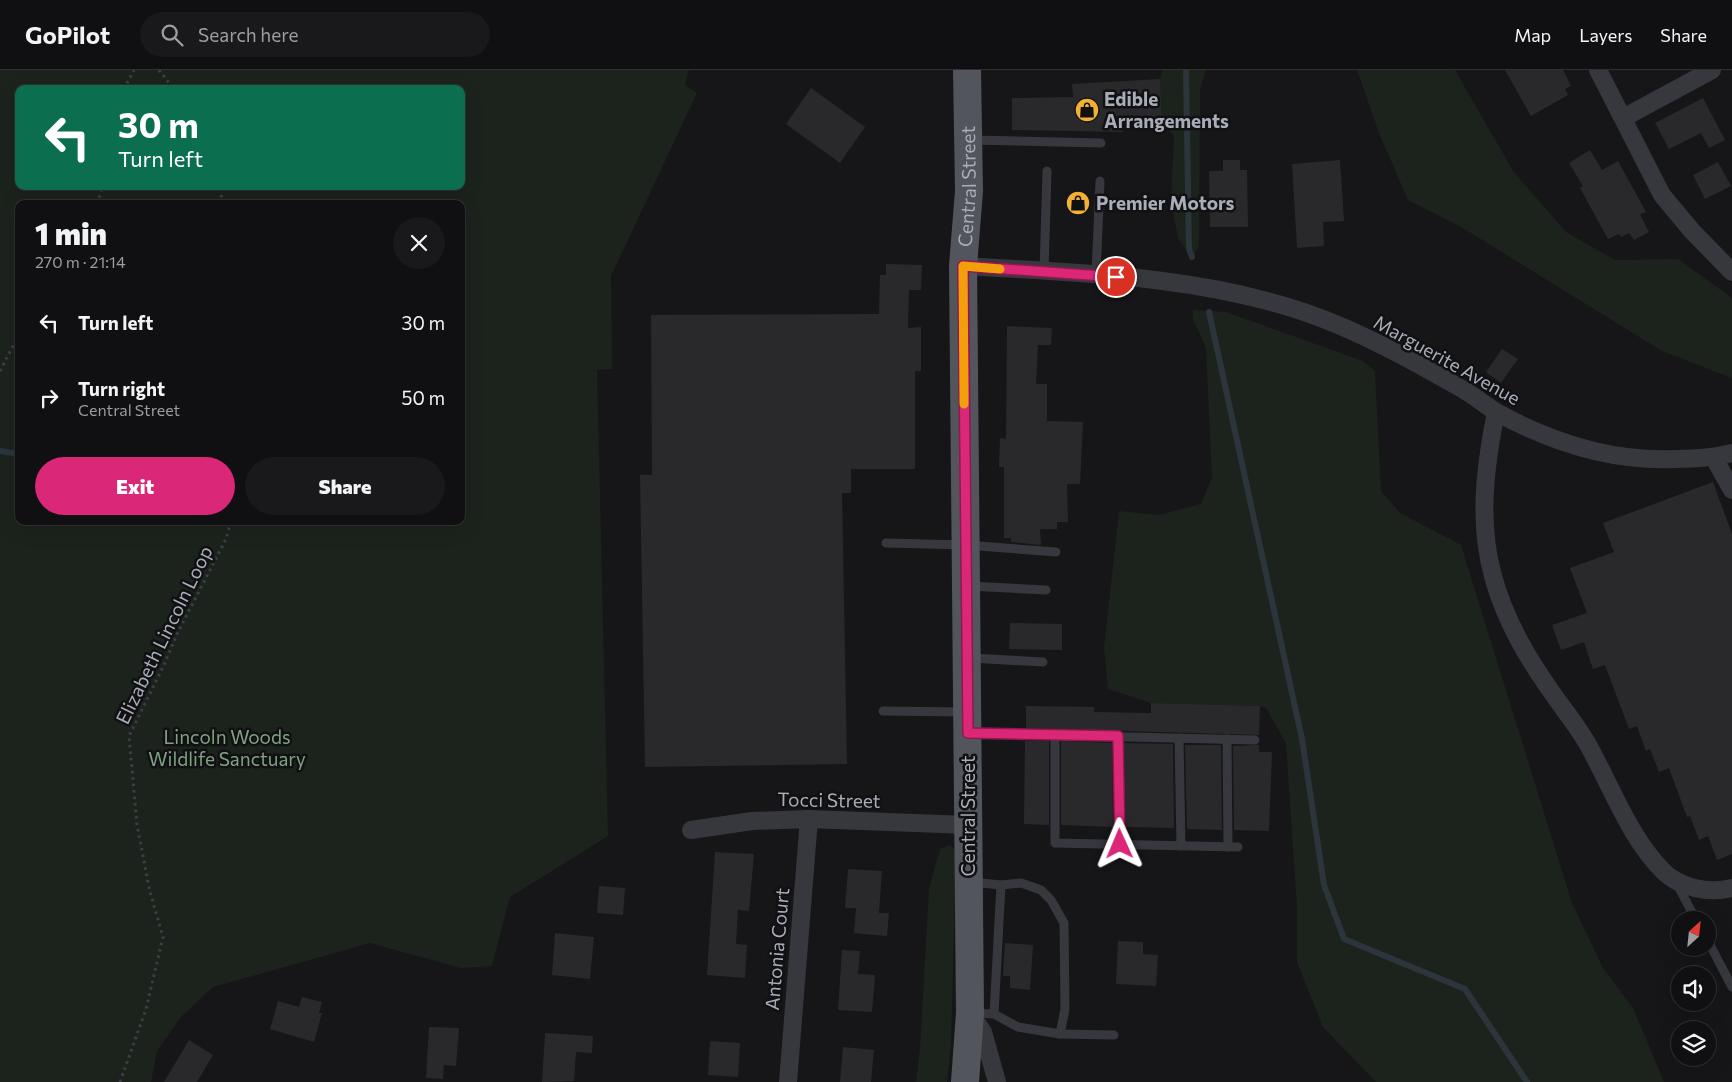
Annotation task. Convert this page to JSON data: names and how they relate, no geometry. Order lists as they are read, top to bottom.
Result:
{
  "streets": {
    "main road": ["Central Street"],
    "street": ["Marguerite Avenue", "Tocci Street", "Antonia Court"],
    "path": ["Elizabeth Lincoln Loop"]
  },
  "crossings": [
    ["Central Street", "Marguerite Avenue"],
    ["Central Street", "Tocci Street"],
    ["Tocci Street", "Antonia Court"]
  ],
  "parks": ["Lincoln Woods Wildlife Sanctuary"],
  "places": {
    "shop": ["Edible Arrangements", "Premier Motors"]
  },
  "north": "top right",
  "page": {
    "header": "GoPilot",
    "search": "Search here",
    "nav": ["Map", "Layers", "Share"],
    "turn": ["30 m", "Turn left"],
    "heading": ["1 min", "270 m · 21:14"],
    "list": [
      {
        "name": "Turn left",
        "value": "30 m"
      },
      {
        "name": "Turn right",
        "note": "Central Street",
        "value": "50 m"
      }
    ],
    "buttons": ["Exit", "Share"]
  }
}
